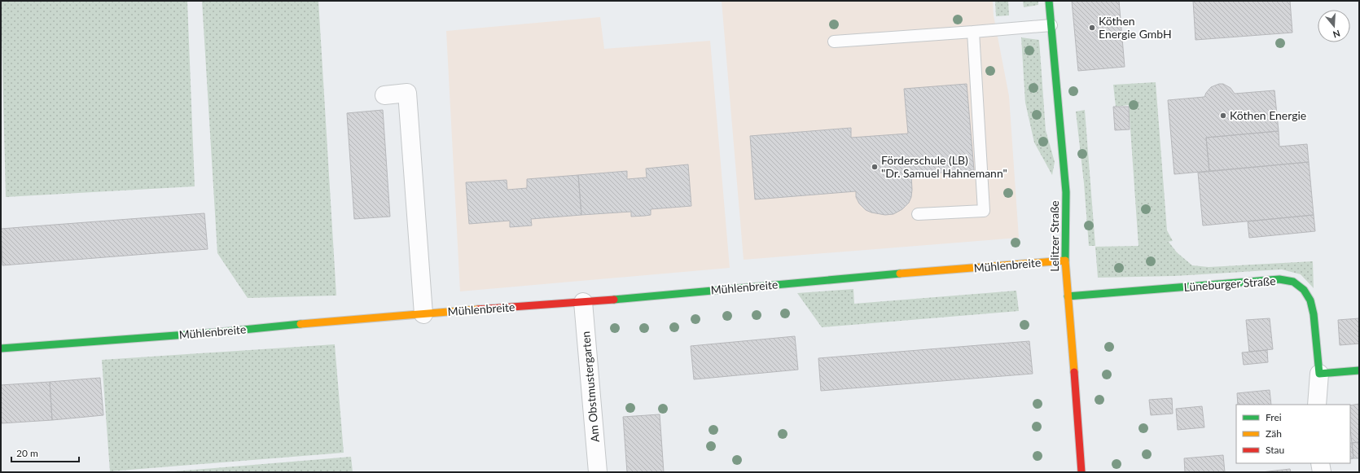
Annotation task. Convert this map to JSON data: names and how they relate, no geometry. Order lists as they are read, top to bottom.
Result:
{
  "streets": {
    "street": [
      "Lelitzer Straße",
      "Mühlenbreite",
      "Lüneburger Straße",
      "Am Obstmustergarten"
    ]
  },
  "crossings": [
    ["Lelitzer Straße", "Mühlenbreite"],
    ["Lelitzer Straße", "Lüneburger Straße"],
    ["Mühlenbreite", "Am Obstmustergarten"]
  ],
  "places": ["Köthen Energie GmbH", "Köthen Energie", "Förderschule (LB) \"Dr. Samuel Hahnemann\""],
  "legend": ["Frei", "Zäh", "Stau"],
  "scale_bar": "20 m",
  "north": "bottom"
}
